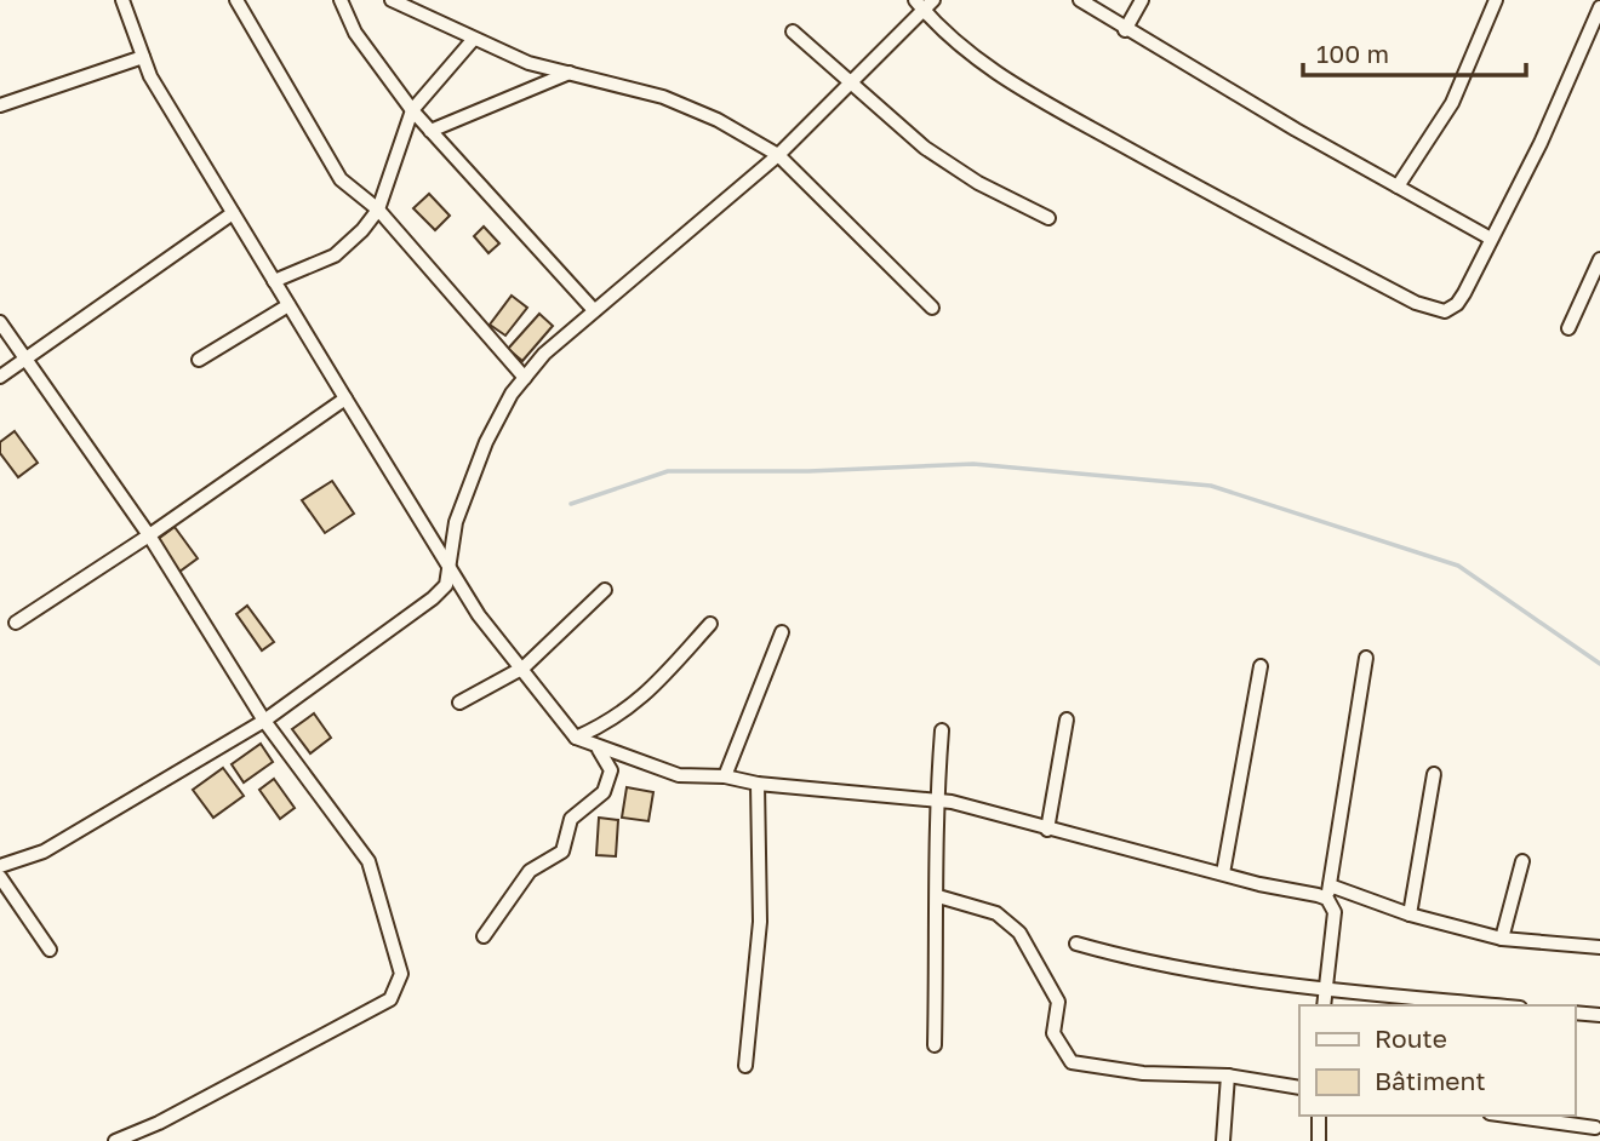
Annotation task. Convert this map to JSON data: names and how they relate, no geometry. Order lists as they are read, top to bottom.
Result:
{
  "legend": ["Route", "Bâtiment"],
  "scale_bar": "100 m"
}
